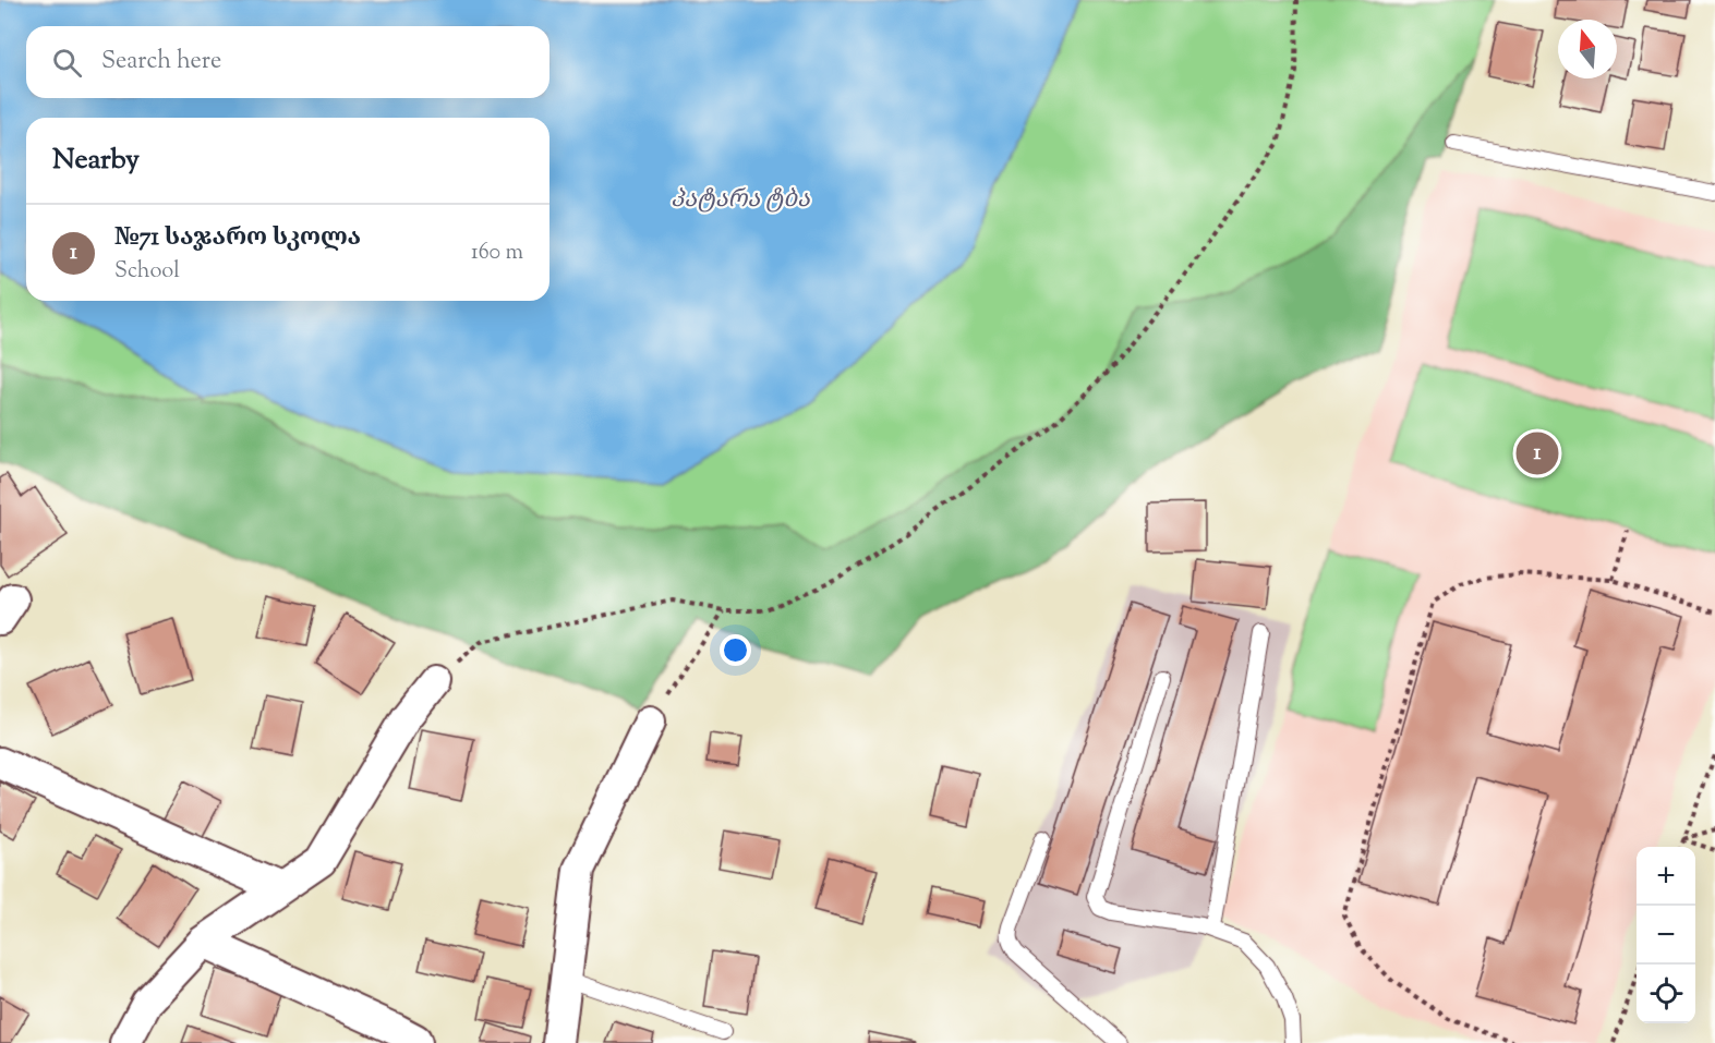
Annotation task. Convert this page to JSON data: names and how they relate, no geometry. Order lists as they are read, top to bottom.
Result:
{
  "water": ["პატარა ტბა"],
  "north": "top",
  "page": {
    "search": "Search here",
    "heading": "Nearby",
    "list": [
      {
        "mark": "1",
        "name": "№71 საჯარო სკოლა",
        "note": "School",
        "value": "160 m"
      }
    ],
    "pins": "1",
    "map_buttons": ["+", "−"]
  }
}
